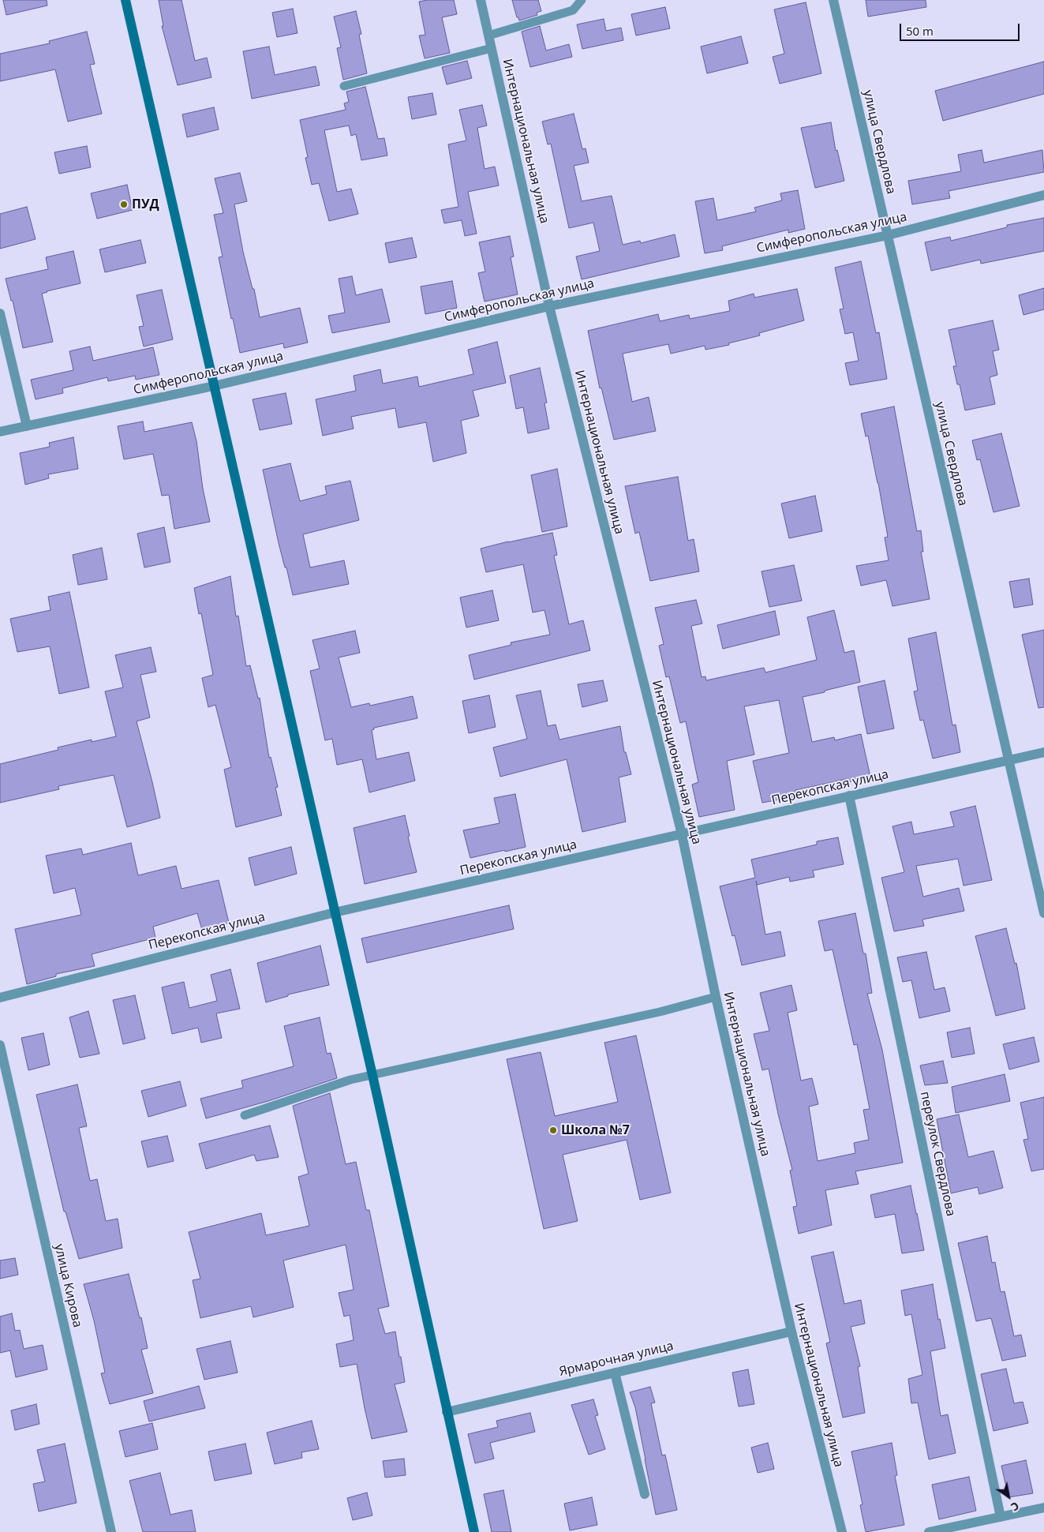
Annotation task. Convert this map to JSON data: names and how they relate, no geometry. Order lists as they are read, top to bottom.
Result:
{
  "streets": {
    "street": [
      "Интернациональная улица",
      "улица Свердлова",
      "Симферопольская улица",
      "Перекопская улица",
      "переулок Свердлова",
      "улица Кирова",
      "Ярмарочная улица"
    ]
  },
  "crossings": [
    ["Интернациональная улица", "Симферопольская улица"],
    ["Интернациональная улица", "Перекопская улица"],
    ["Интернациональная улица", "Ярмарочная улица"],
    ["улица Свердлова", "Симферопольская улица"],
    ["улица Свердлова", "Перекопская улица"],
    ["Перекопская улица", "переулок Свердлова"]
  ],
  "places": ["ПУД", "Школа №7"],
  "scale_bar": "50 m",
  "north": "bottom right"
}
